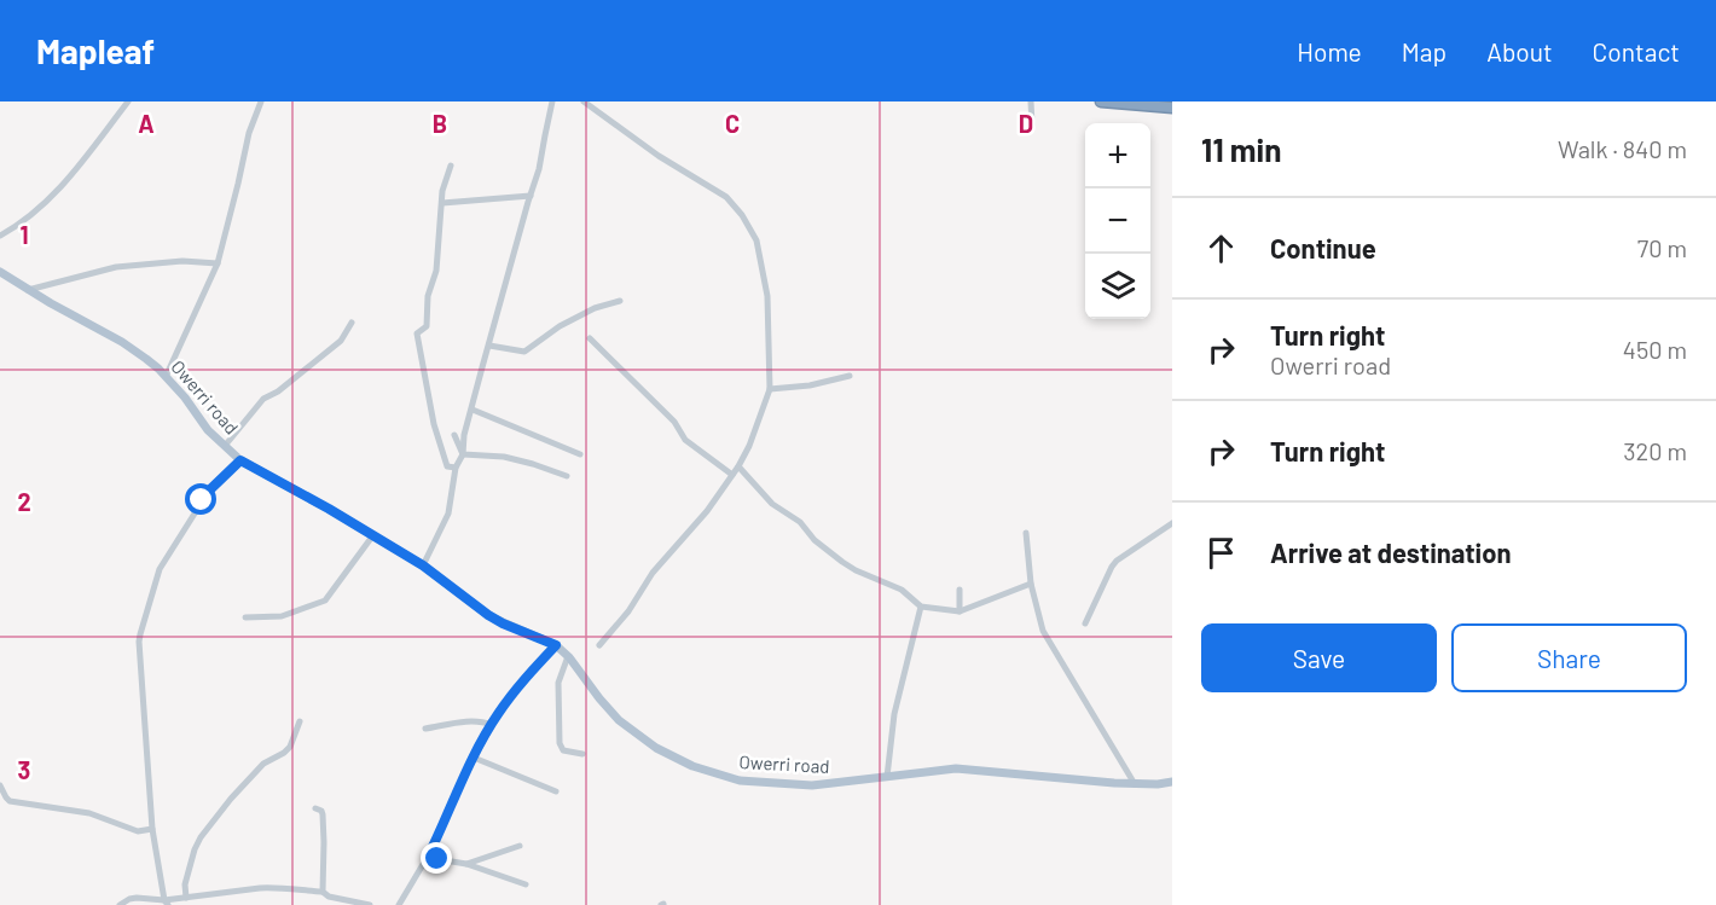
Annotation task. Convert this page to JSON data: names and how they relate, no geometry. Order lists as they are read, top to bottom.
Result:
{
  "streets": {
    "main road": ["Owerri road"]
  },
  "page": {
    "header": "Mapleaf",
    "nav": [
      "Home",
      "Map",
      "About",
      "Contact"
    ],
    "heading": ["11 min", "Walk · 840 m"],
    "map_buttons": ["+", "−"],
    "list": [
      ["Continue", "70 m"],
      ["Turn right", "Owerri road", "450 m"],
      ["Turn right", "320 m"],
      "Arrive at destination"
    ],
    "buttons": ["Save", "Share"]
  },
  "grid": {
    "columns": [
      "A",
      "B",
      "C",
      "D"
    ],
    "rows": ["1", "2", "3"]
  }
}
